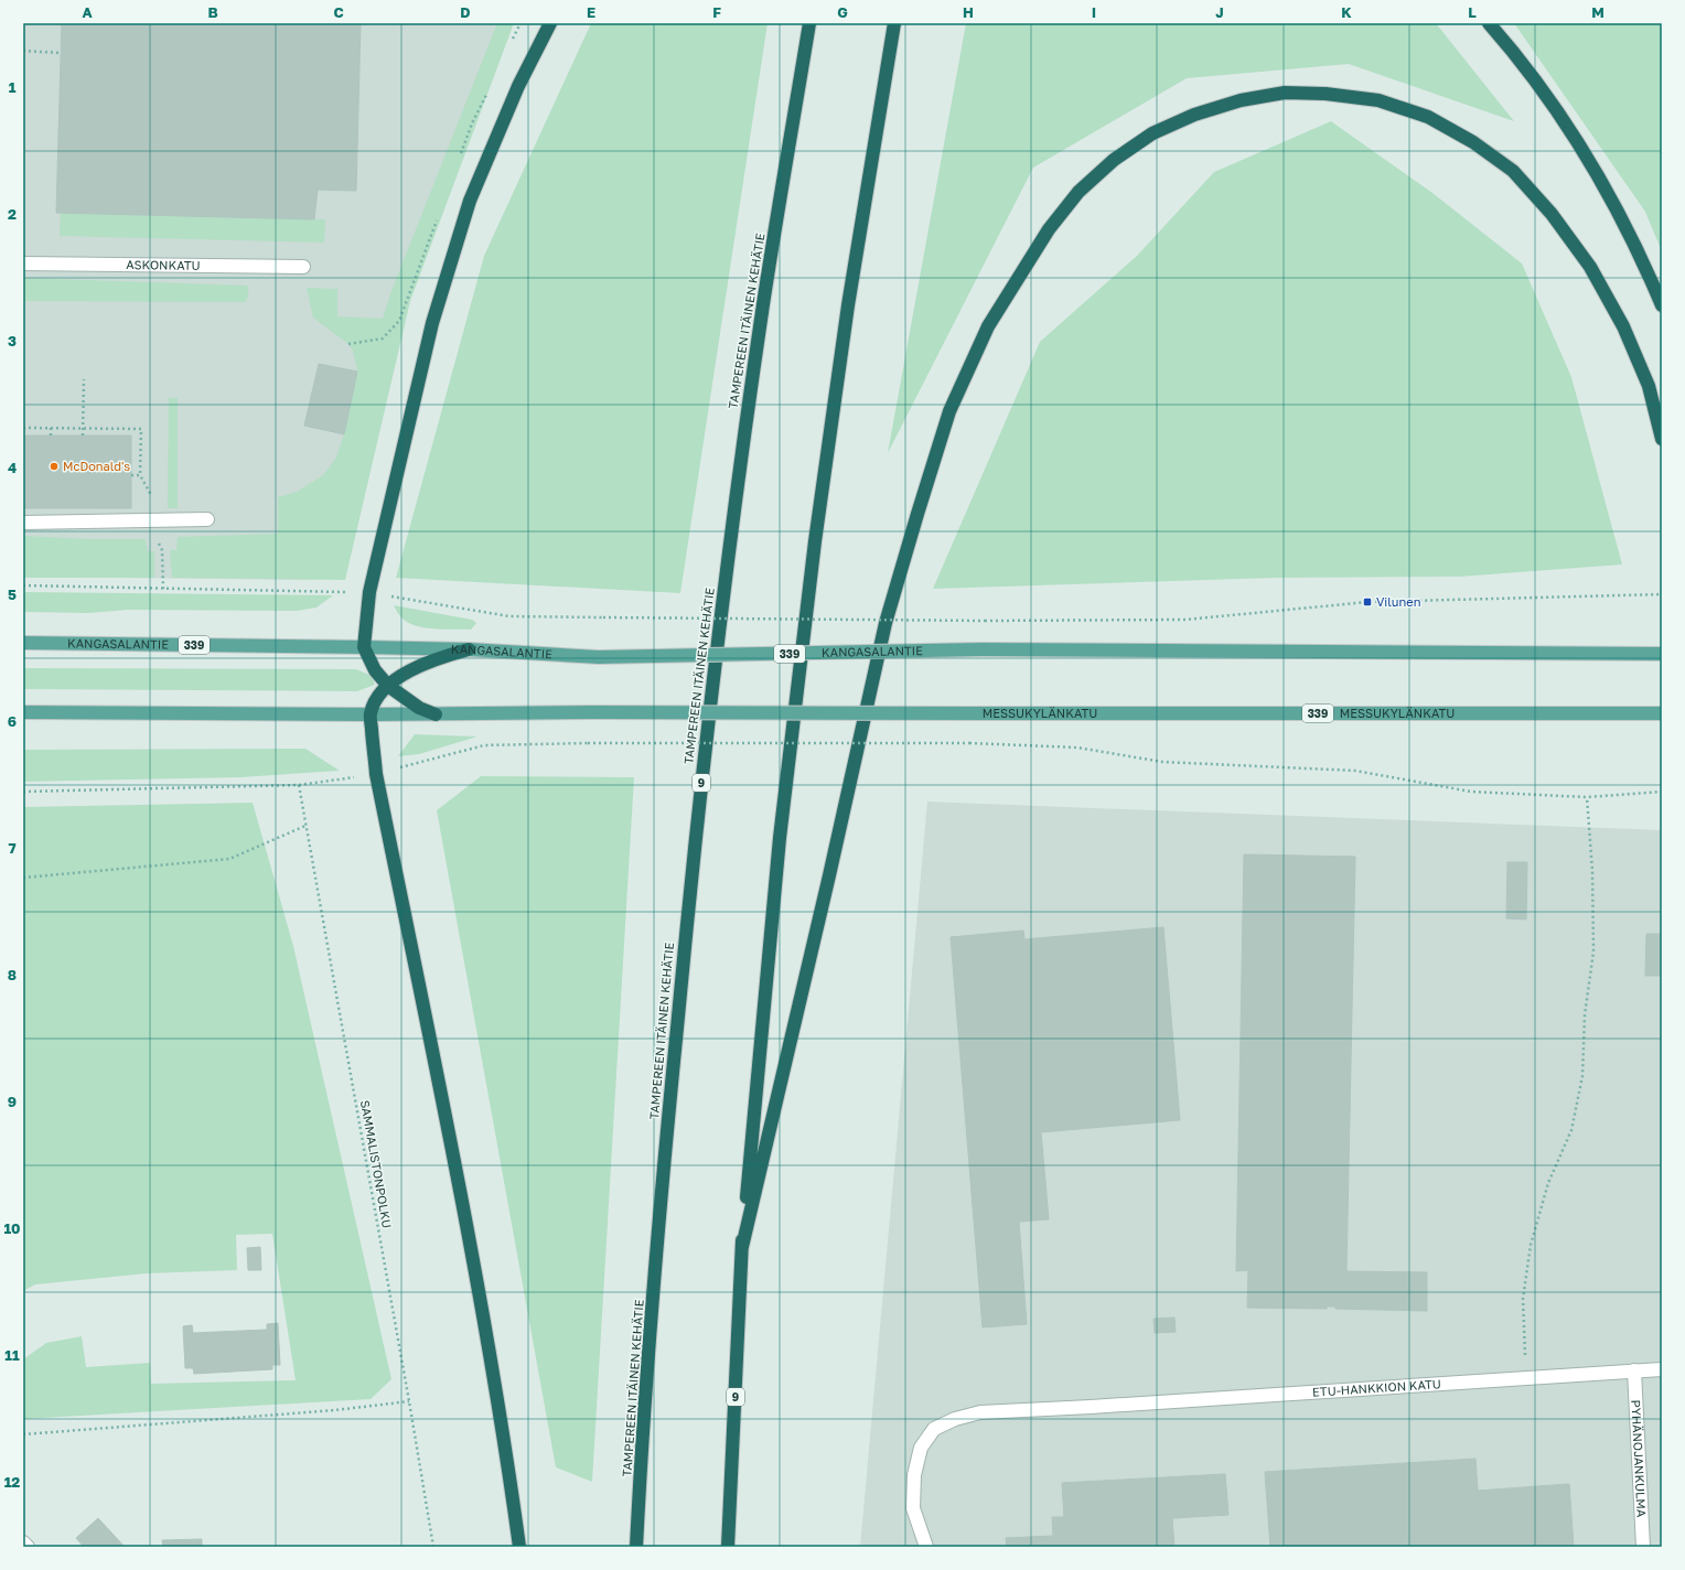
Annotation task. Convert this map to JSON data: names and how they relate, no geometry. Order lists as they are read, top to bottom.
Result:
{
  "streets": {
    "highway": ["TAMPEREEN ITÄINEN KEHÄTIE", "9"],
    "main road": ["KANGASALANTIE", "339", "MESSUKYLÄNKATU"],
    "street": ["ASKONKATU", "ETU-HANKKION KATU", "PYHÄNOJANKULMA"],
    "path": ["SAMMALISTONPOLKU"]
  },
  "crossings": [
    ["339", "MESSUKYLÄNKATU"],
    ["ETU-HANKKION KATU", "PYHÄNOJANKULMA"]
  ],
  "places": {
    "other": ["McDonald's"],
    "transit": ["Vilunen"]
  },
  "grid": {
    "columns": [
      "A",
      "B",
      "C",
      "D",
      "E",
      "F",
      "G",
      "H",
      "I",
      "J",
      "K",
      "L",
      "M"
    ],
    "rows": [
      "1",
      "2",
      "3",
      "4",
      "5",
      "6",
      "7",
      "8",
      "9",
      "10",
      "11",
      "12"
    ]
  }
}
